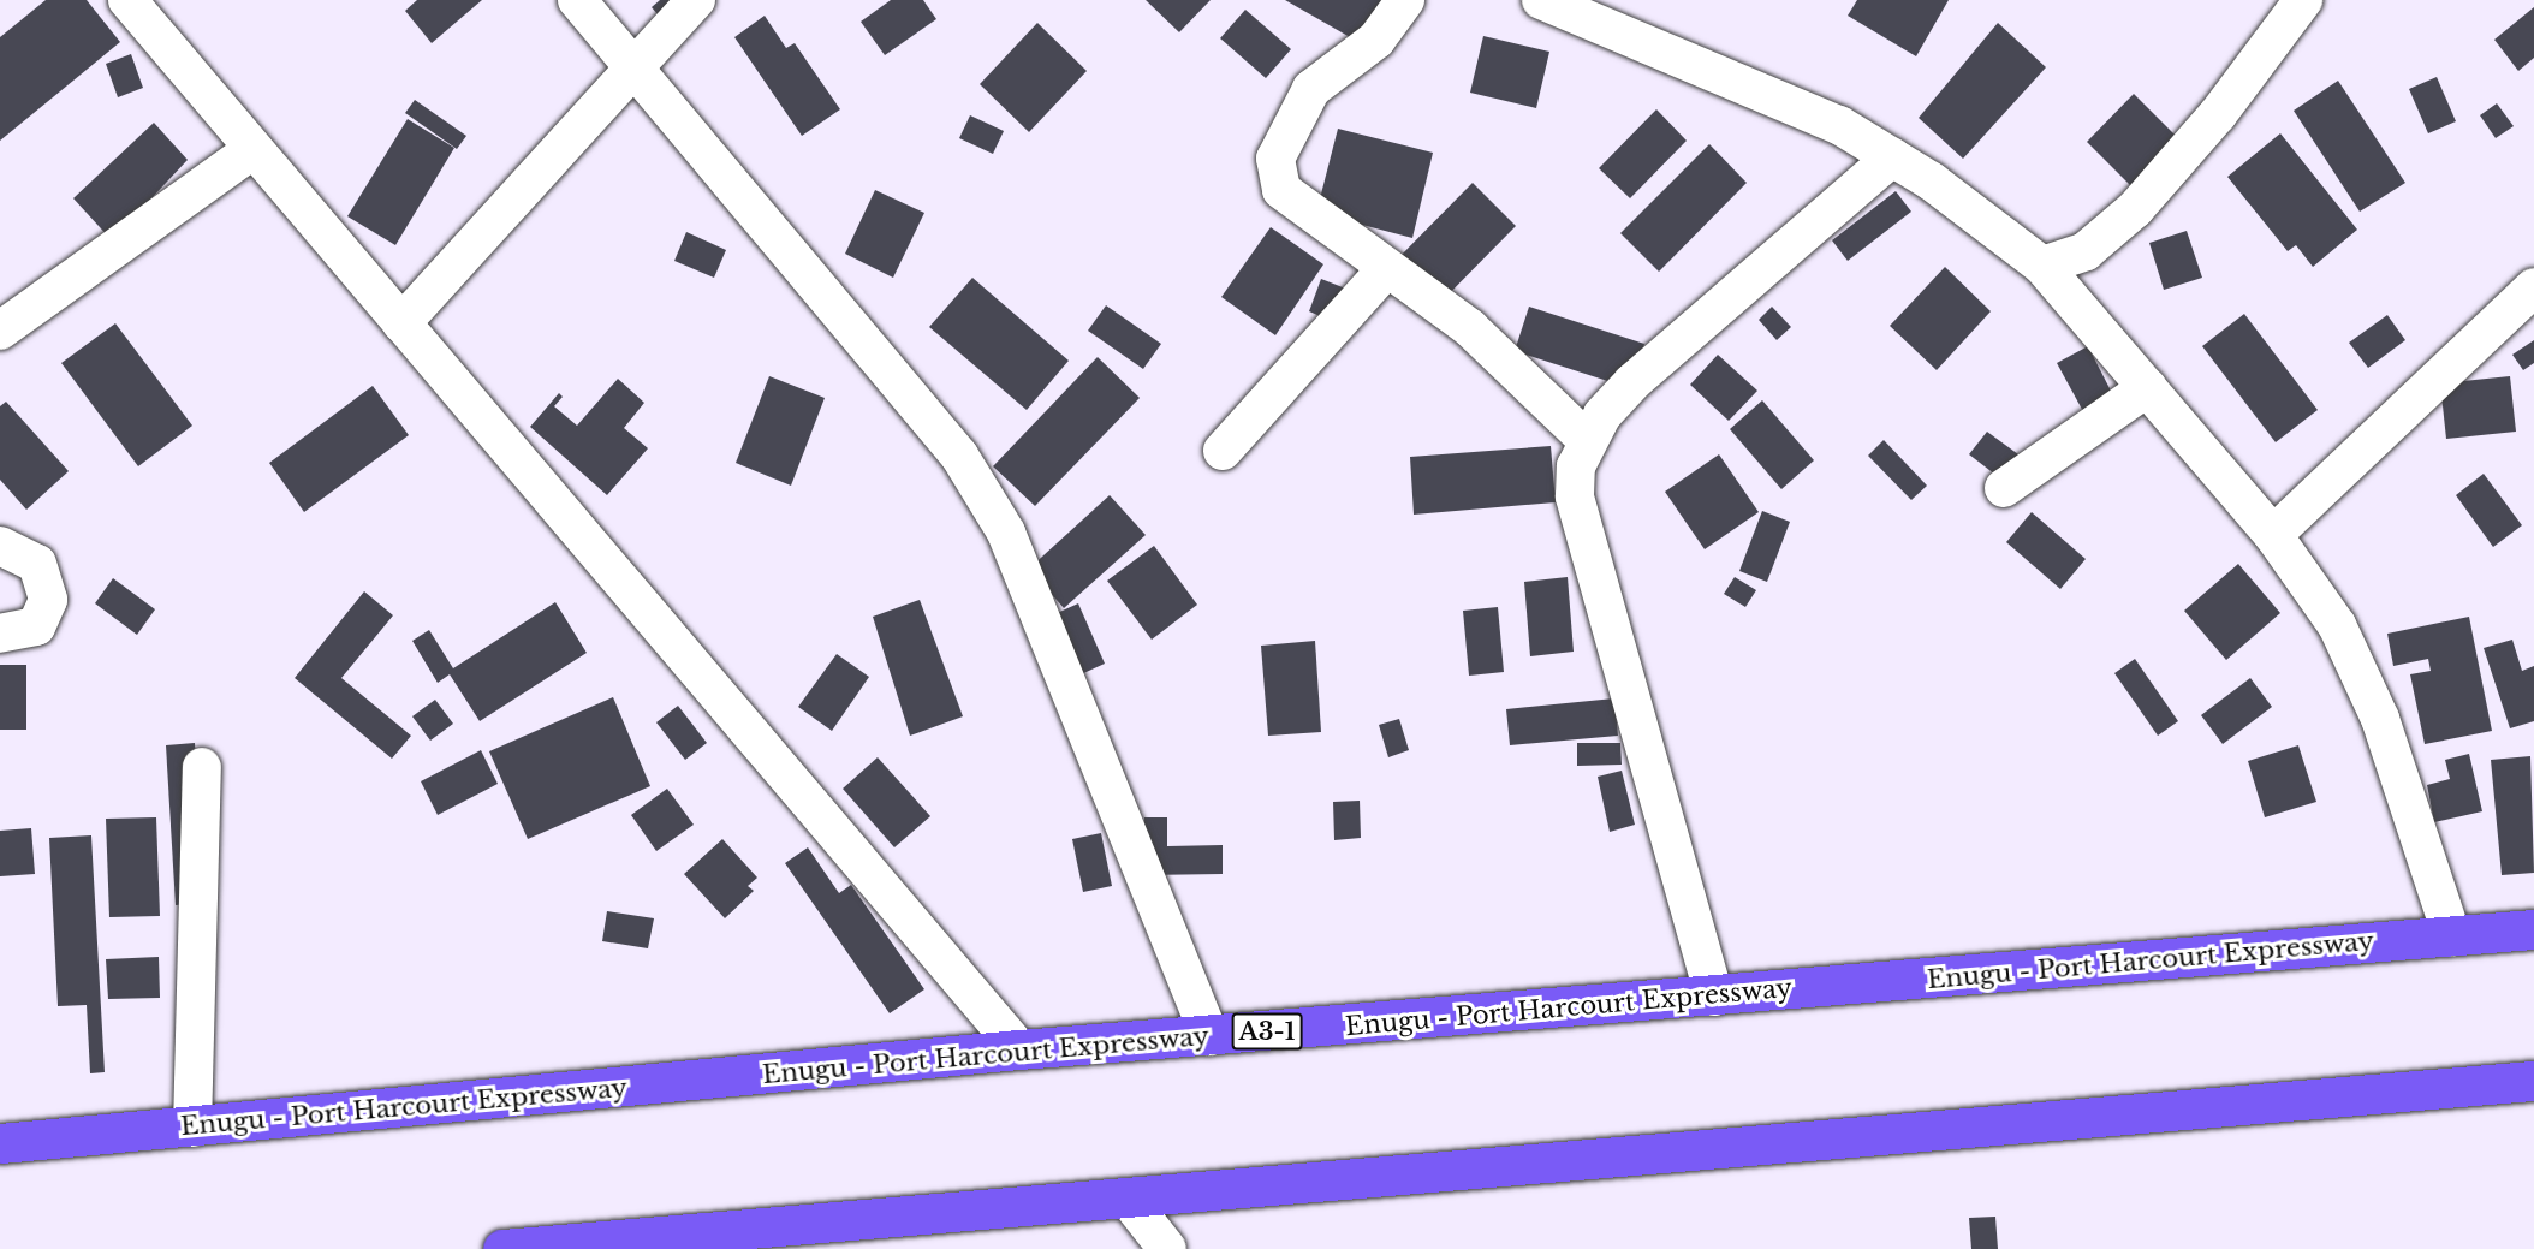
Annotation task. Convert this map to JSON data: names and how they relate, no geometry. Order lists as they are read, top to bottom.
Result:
{
  "streets": {
    "highway": ["Enugu - Port Harcourt Expressway", "A3-1"]
  }
}
